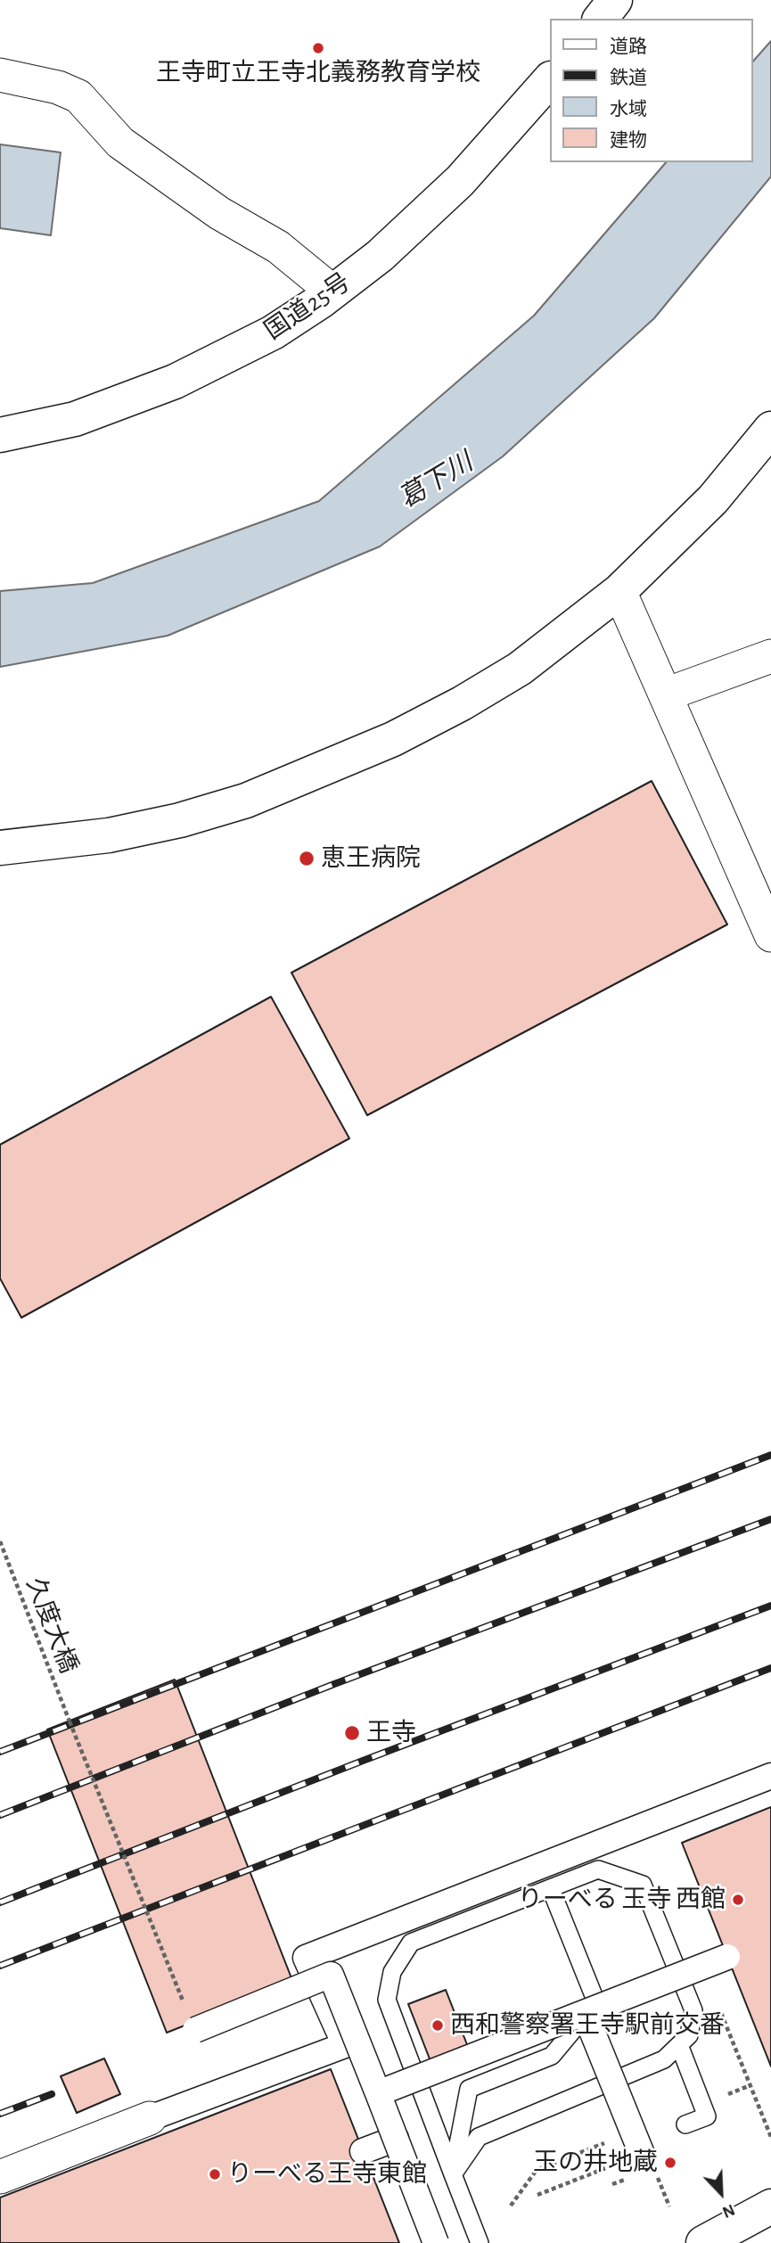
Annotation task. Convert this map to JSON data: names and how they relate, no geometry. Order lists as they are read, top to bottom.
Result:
{
  "streets": {
    "main road": ["国道25号"],
    "path": ["久度大橋"]
  },
  "water": ["葛下川"],
  "places": [
    "王寺町立王寺北義務教育学校",
    "恵王病院",
    "王寺",
    "りーべる 王寺 西館",
    "西和警察署王寺駅前交番",
    "玉の井地蔵",
    "りーべる王寺東館"
  ],
  "legend": [
    "道路",
    "鉄道",
    "水域",
    "建物"
  ],
  "north": "bottom right"
}
